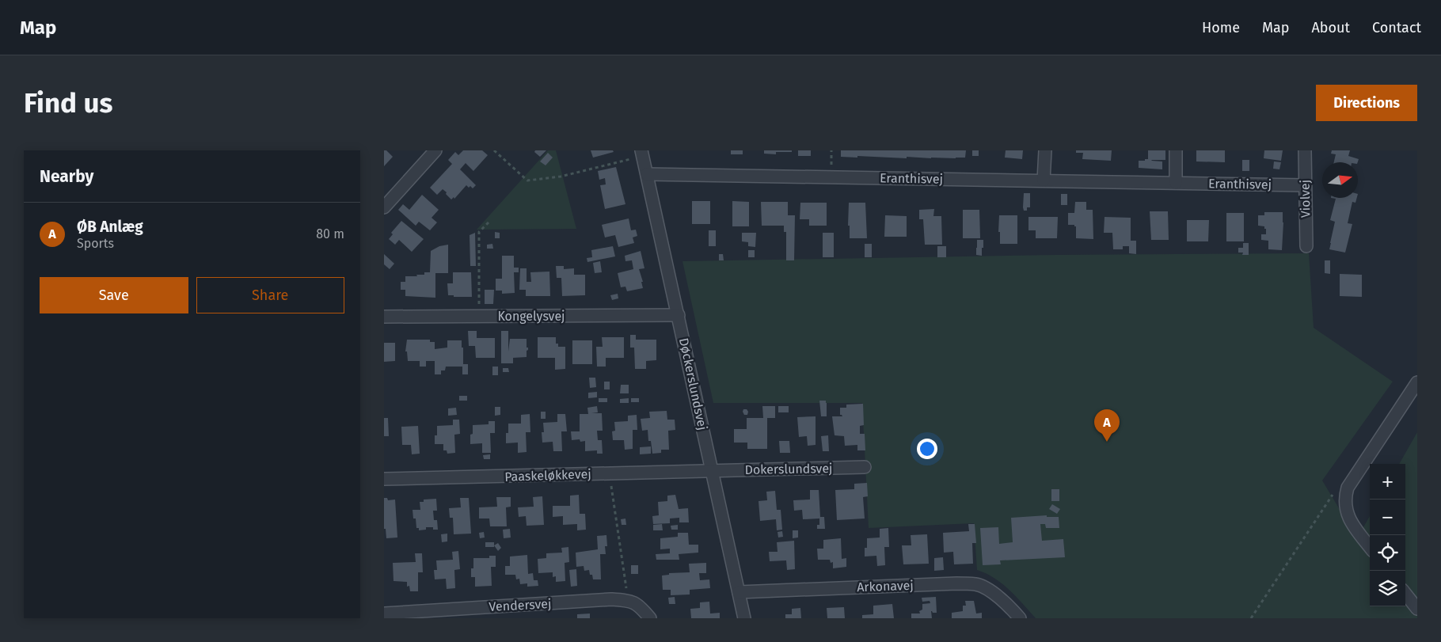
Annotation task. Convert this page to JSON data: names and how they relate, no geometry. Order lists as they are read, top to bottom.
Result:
{
  "streets": {
    "street": [
      "Eranthisvej",
      "Violvej",
      "Kongelysvej",
      "Døckerslundsvej",
      "Dokerslundsvej",
      "Paaskeløkkevej",
      "Arkonavej",
      "Vendersvej"
    ]
  },
  "crossings": [
    ["Eranthisvej", "Violvej"],
    ["Eranthisvej", "Døckerslundsvej"],
    ["Kongelysvej", "Døckerslundsvej"],
    ["Døckerslundsvej", "Dokerslundsvej"],
    ["Døckerslundsvej", "Paaskeløkkevej"],
    ["Døckerslundsvej", "Arkonavej"],
    ["Dokerslundsvej", "Paaskeløkkevej"]
  ],
  "north": "right",
  "page": {
    "header": "Map",
    "nav": [
      "Home",
      "Map",
      "About",
      "Contact"
    ],
    "buttons": [
      "Directions",
      ["Save", "Share"]
    ],
    "title": "Find us",
    "heading": "Nearby",
    "list": [
      {
        "mark": "A",
        "name": "ØB Anlæg",
        "note": "Sports",
        "value": "80 m"
      }
    ],
    "pins": "A",
    "map_buttons": ["+", "−"]
  }
}
